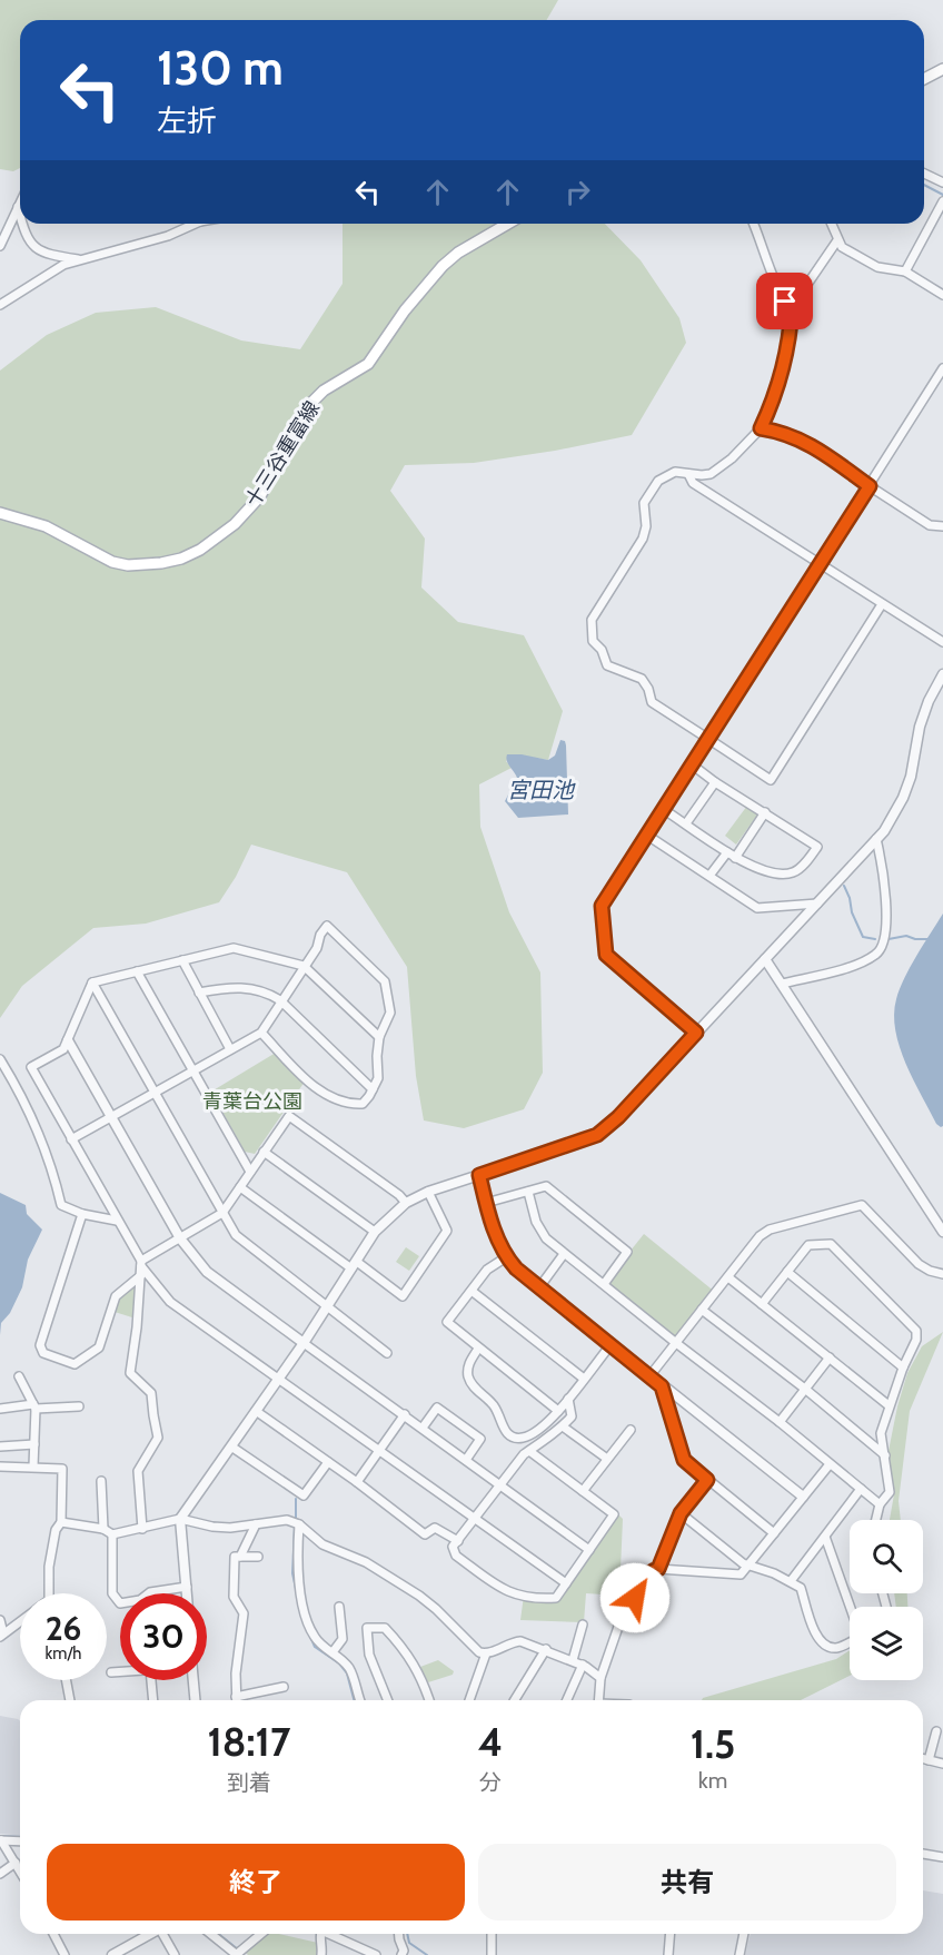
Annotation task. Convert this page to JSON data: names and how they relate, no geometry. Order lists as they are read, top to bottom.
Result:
{
  "streets": {
    "main road": ["十三谷重富線"]
  },
  "water": ["宮田池"],
  "parks": ["青葉台公園"],
  "page": {
    "turn": ["130 m", "左折"],
    "speed": "26 km/h",
    "limit": "30",
    "eta": [
      "18:17",
      "到着",
      "4",
      "分",
      "1.5",
      "km"
    ],
    "buttons": ["終了", "共有"]
  }
}
